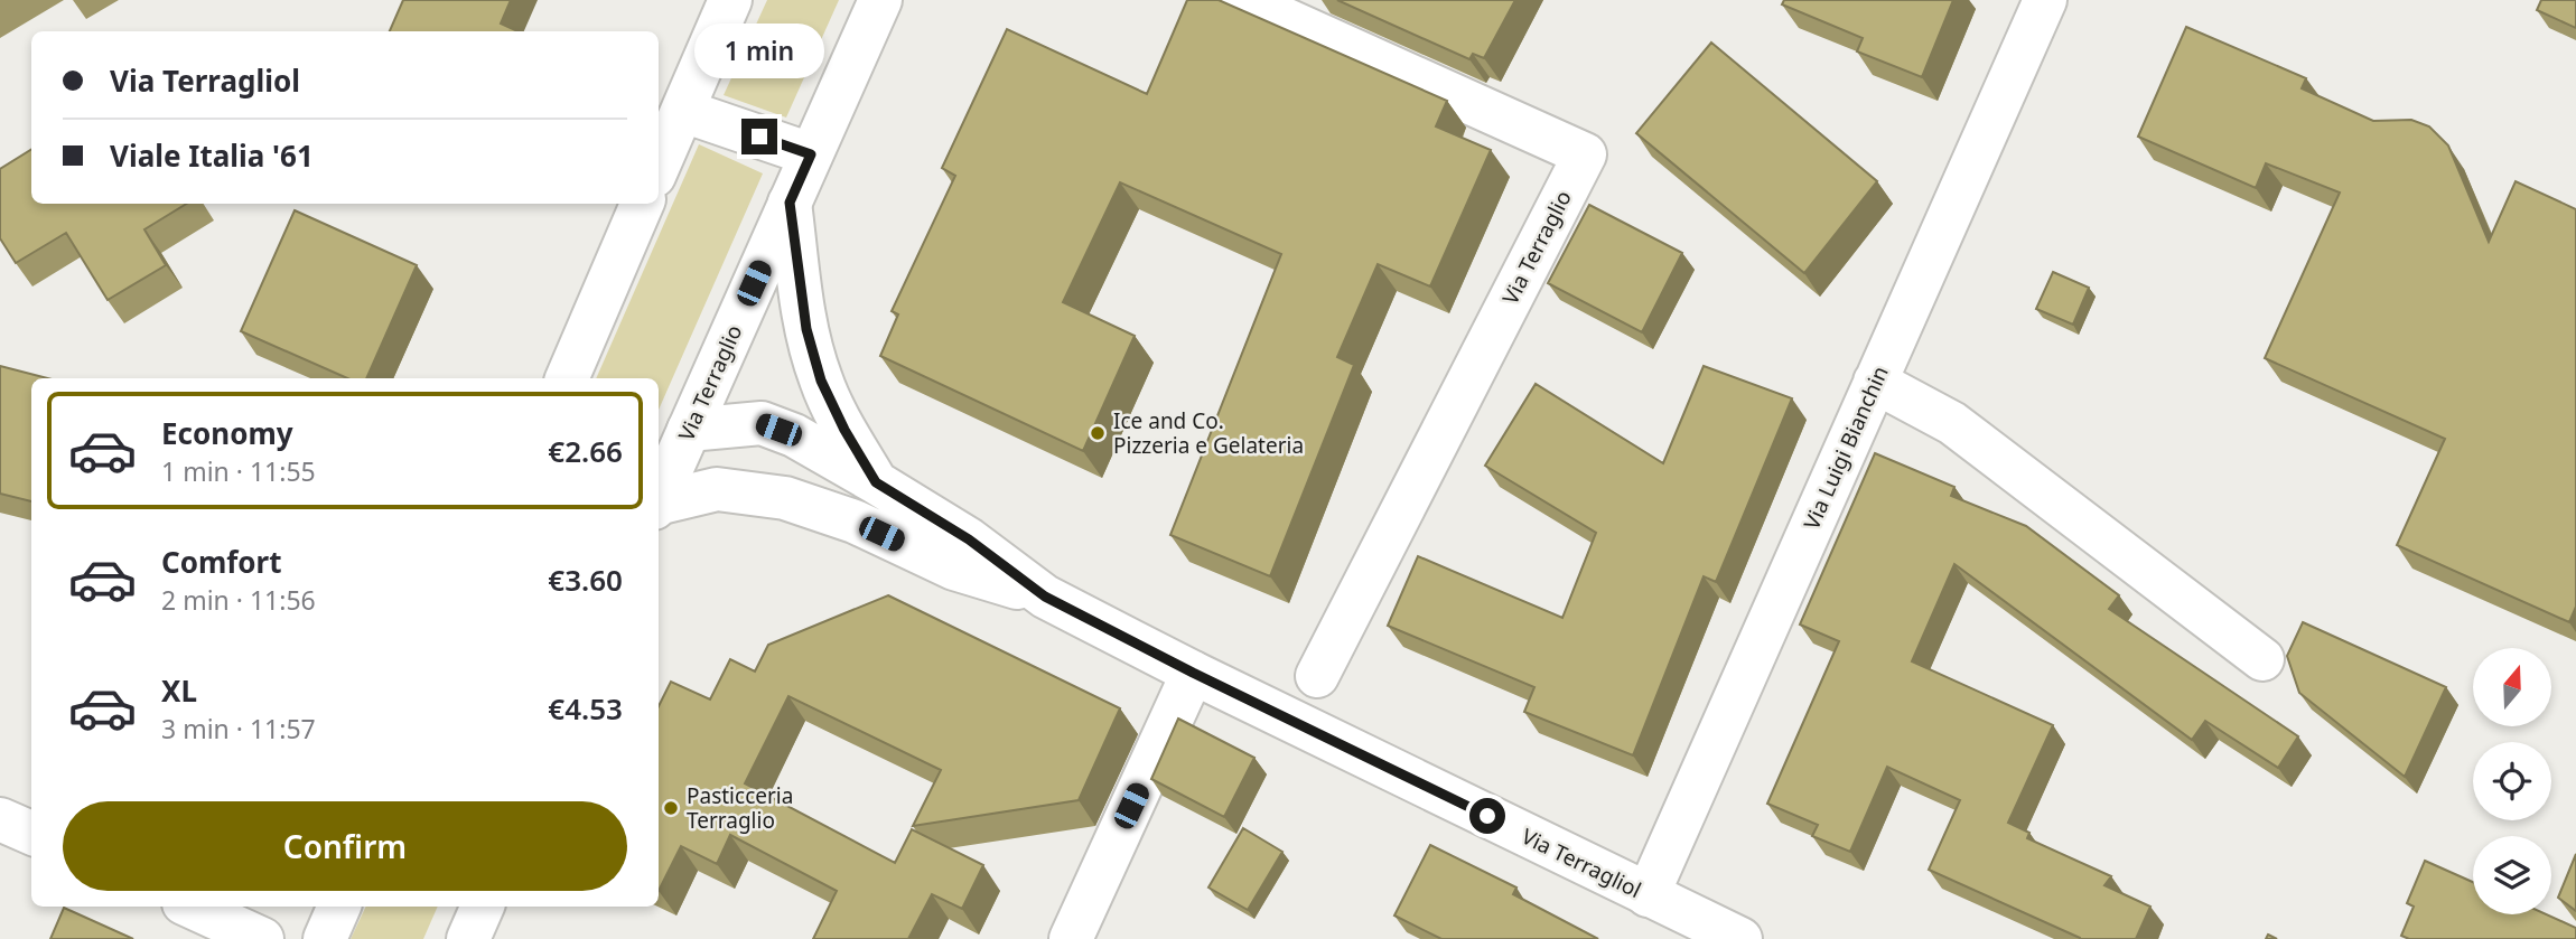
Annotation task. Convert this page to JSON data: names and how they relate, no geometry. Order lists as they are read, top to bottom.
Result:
{
  "streets": {
    "street": ["Via Terraglio", "Via Luigi Bianchin", "Via Terragliol"]
  },
  "crossings": [
    ["Via Terraglio", "Via Terragliol"],
    ["Via Luigi Bianchin", "Via Terragliol"]
  ],
  "places": ["Ice and Co. Pizzeria e Gelateria", "Pasticceria Terraglio"],
  "north": "top",
  "page": {
    "bubble": "1 min",
    "banner": ["Via Terragliol", "Viale Italia '61"],
    "list": [
      {
        "name": "Economy",
        "note": "1 min · 11:55",
        "value": "€2.66"
      },
      {
        "name": "Comfort",
        "note": "2 min · 11:56",
        "value": "€3.60"
      },
      {
        "name": "XL",
        "note": "3 min · 11:57",
        "value": "€4.53"
      }
    ],
    "buttons": "Confirm"
  }
}
